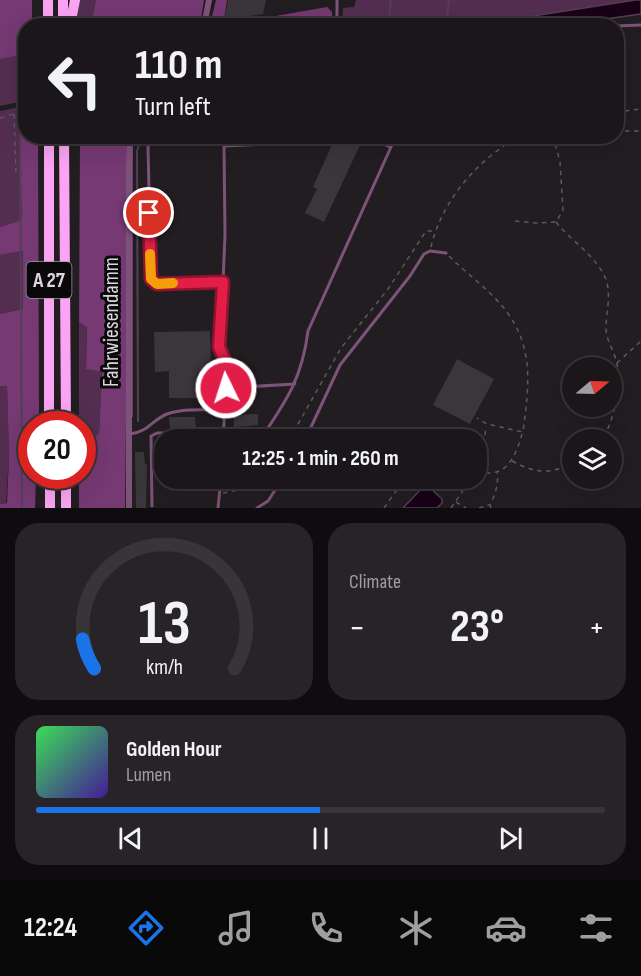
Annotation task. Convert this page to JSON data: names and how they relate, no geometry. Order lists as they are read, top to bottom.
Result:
{
  "streets": {
    "highway": ["A 27"],
    "street": ["Fahrwiesendamm"]
  },
  "north": "right",
  "page": {
    "turn": ["110 m", "Turn left"],
    "limit": "20",
    "trip": "12:25 · 1 min · 260 m",
    "tile": "Climate",
    "heat": ["−", "23°", "+"],
    "song": ["Golden Hour", "Lumen"],
    "tabs": "12:24",
    "gauge": ["13", "km/h"]
  }
}
